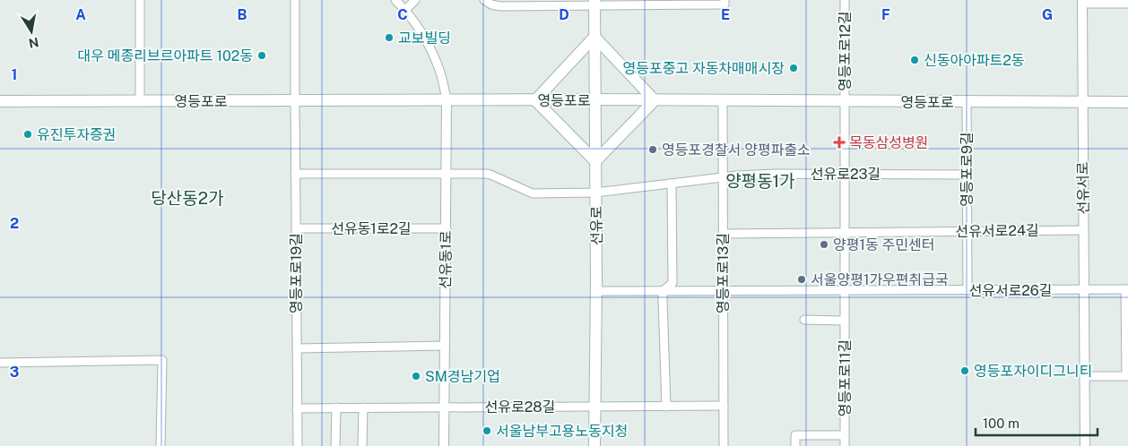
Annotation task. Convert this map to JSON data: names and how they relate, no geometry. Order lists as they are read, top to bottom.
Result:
{
  "streets": {
    "main road": ["영등포로", "선유로"],
    "street": [
      "영등포로12길",
      "영등포로9길",
      "선유로23길",
      "선유서로",
      "선유동1로2길",
      "선유서로24길",
      "선유동1로",
      "영등포로19길",
      "영등포로13길",
      "선유서로26길",
      "영등포로11길",
      "선유로28길"
    ]
  },
  "crossings": [
    ["영등포로12길", "영등포로"],
    ["영등포로12길", "영등포로11길"],
    ["영등포로", "영등포로9길"],
    ["영등포로", "선유서로"],
    ["영등포로", "선유로"],
    ["영등포로", "선유동1로"],
    ["영등포로", "영등포로19길"],
    ["영등포로", "영등포로13길"],
    ["영등포로", "영등포로11길"],
    ["영등포로9길", "선유로23길"],
    ["영등포로9길", "선유서로24길"],
    ["영등포로9길", "선유서로26길"],
    ["선유로23길", "선유로"],
    ["선유로23길", "선유동1로"],
    ["선유로23길", "영등포로13길"],
    ["선유로23길", "영등포로11길"],
    ["선유서로", "선유서로24길"],
    ["선유서로", "선유서로26길"],
    ["선유로", "선유서로26길"],
    ["선유로", "선유로28길"],
    ["선유동1로2길", "선유동1로"],
    ["선유동1로2길", "영등포로19길"],
    ["선유서로24길", "영등포로13길"],
    ["선유서로24길", "영등포로11길"],
    ["선유동1로", "선유로28길"],
    ["영등포로13길", "선유서로26길"],
    ["영등포로13길", "선유로28길"],
    ["선유서로26길", "영등포로11길"]
  ],
  "districts": ["양평동1가", "당산동2가"],
  "places": {
    "other": [
      "교보빌딩",
      "대우 메종리브르아파트 102동",
      "신동아아파트2동",
      "영등포중고 자동차매매시장",
      "유진투자증권",
      "영등포경찰서 양평파출소",
      "양평1동 주민센터",
      "서울양평1가우편취급국",
      "영등포자이디그니티",
      "SM경남기업",
      "서울남부고용노동지청"
    ],
    "health": ["목동삼성병원"]
  },
  "scale_bar": "100 m",
  "north": "bottom",
  "grid": {
    "columns": [
      "A",
      "B",
      "C",
      "D",
      "E",
      "F",
      "G"
    ],
    "rows": ["1", "2", "3"]
  }
}
